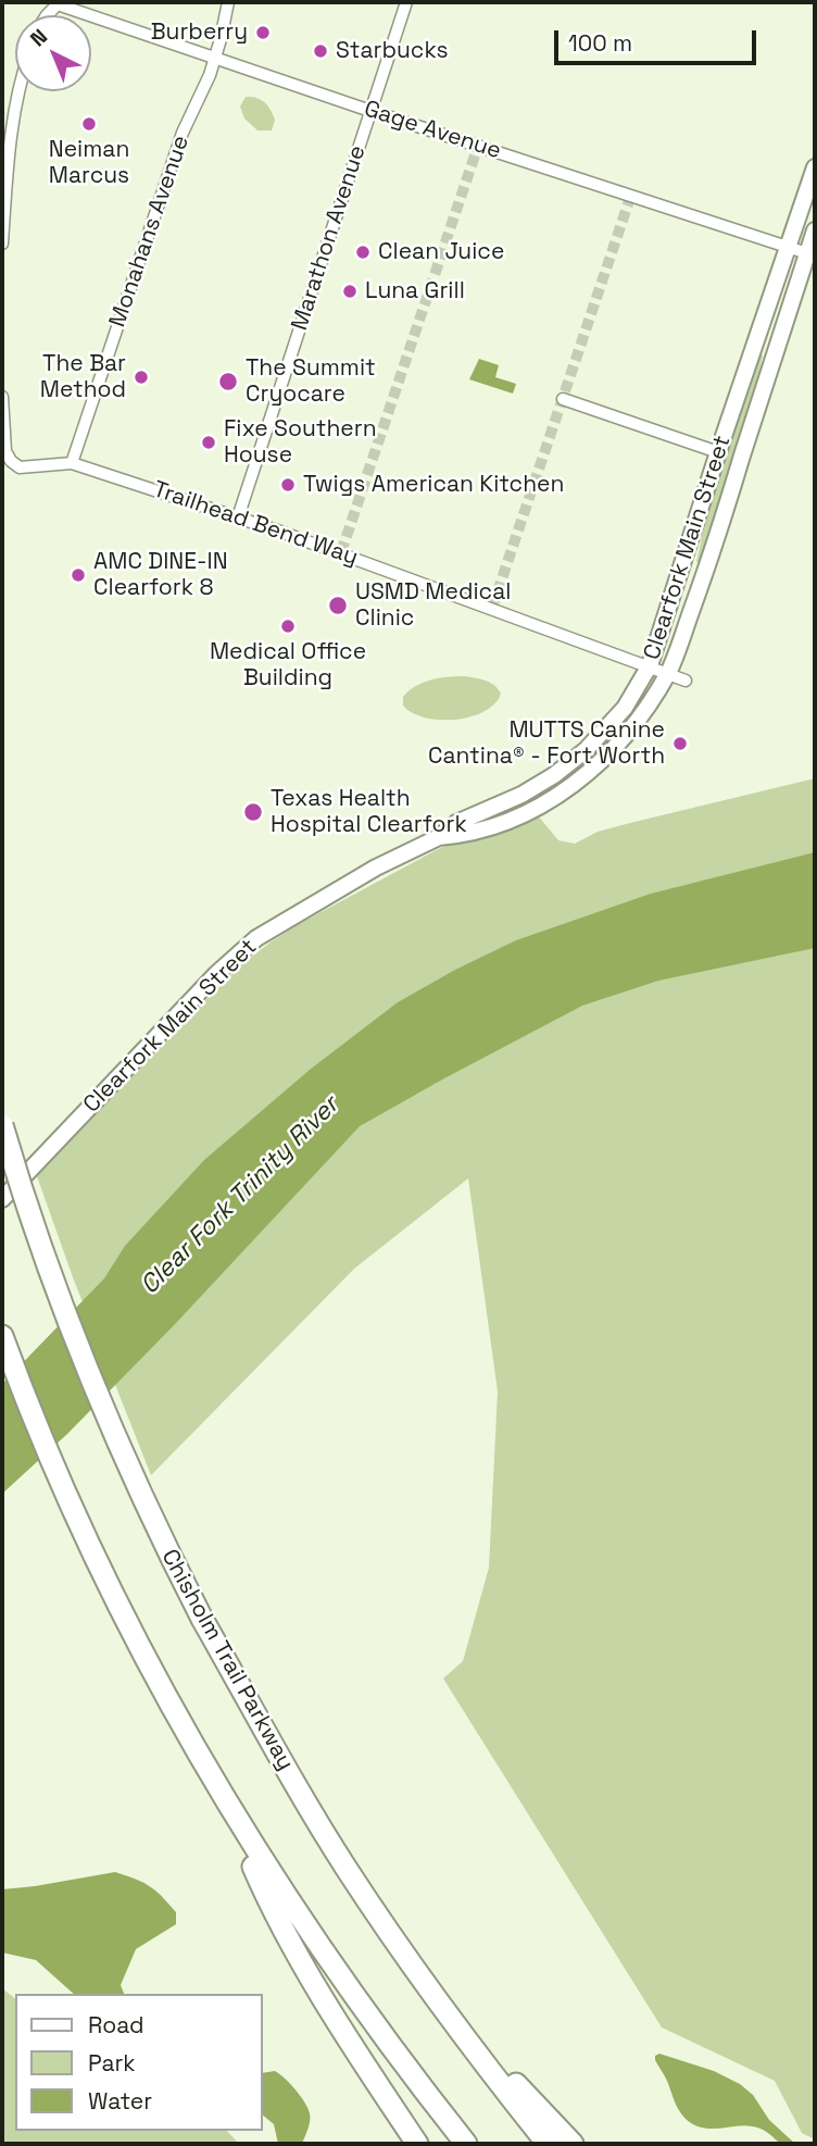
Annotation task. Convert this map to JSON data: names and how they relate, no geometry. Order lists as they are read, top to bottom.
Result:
{
  "streets": {
    "highway": ["Chisholm Trail Parkway"],
    "street": [
      "Gage Avenue",
      "Monahans Avenue",
      "Marathon Avenue",
      "Trailhead Bend Way",
      "Clearfork Main Street"
    ]
  },
  "crossings": [
    ["Gage Avenue", "Monahans Avenue"],
    ["Gage Avenue", "Marathon Avenue"],
    ["Gage Avenue", "Clearfork Main Street"],
    ["Monahans Avenue", "Trailhead Bend Way"],
    ["Marathon Avenue", "Trailhead Bend Way"],
    ["Trailhead Bend Way", "Clearfork Main Street"]
  ],
  "water": ["Clear Fork Trinity River"],
  "places": [
    "Burberry",
    "Starbucks",
    "Neiman Marcus",
    "Clean Juice",
    "Luna Grill",
    "The Bar Method",
    "The Summit Cryocare",
    "Fixe Southern House",
    "Twigs American Kitchen",
    "AMC DINE-IN Clearfork 8",
    "USMD Medical Clinic",
    "Medical Office Building",
    "MUTTS Canine Cantina® - Fort Worth",
    "Texas Health Hospital Clearfork"
  ],
  "legend": ["Road", "Park", "Water"],
  "scale_bar": "100 m",
  "north": "top left"
}
